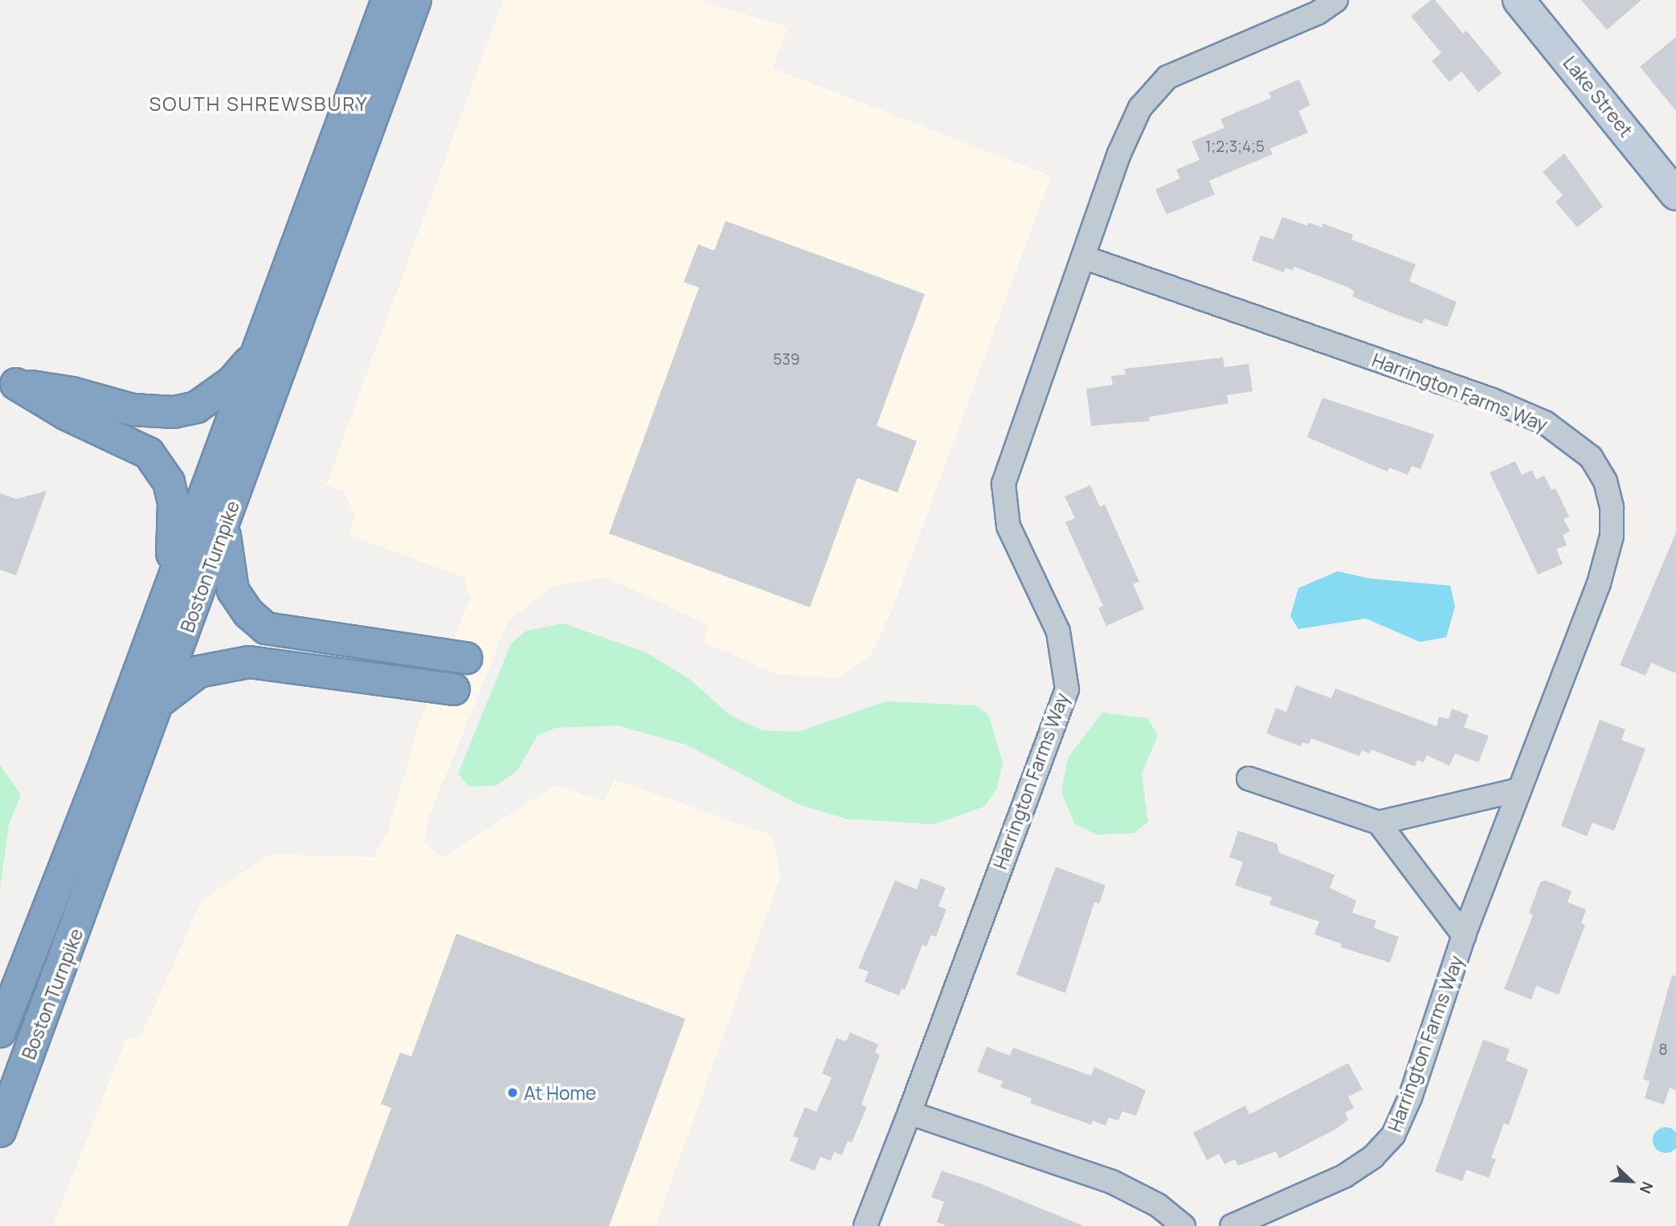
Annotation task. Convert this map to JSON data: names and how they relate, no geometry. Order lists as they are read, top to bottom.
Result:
{
  "streets": {
    "highway": ["Boston Turnpike"],
    "street": ["Lake Street", "Harrington Farms Way"]
  },
  "districts": ["SOUTH SHREWSBURY"],
  "places": ["At Home"],
  "house_numbers": ["1;2;3;4;5", "539", "8"],
  "north": "bottom right"
}
